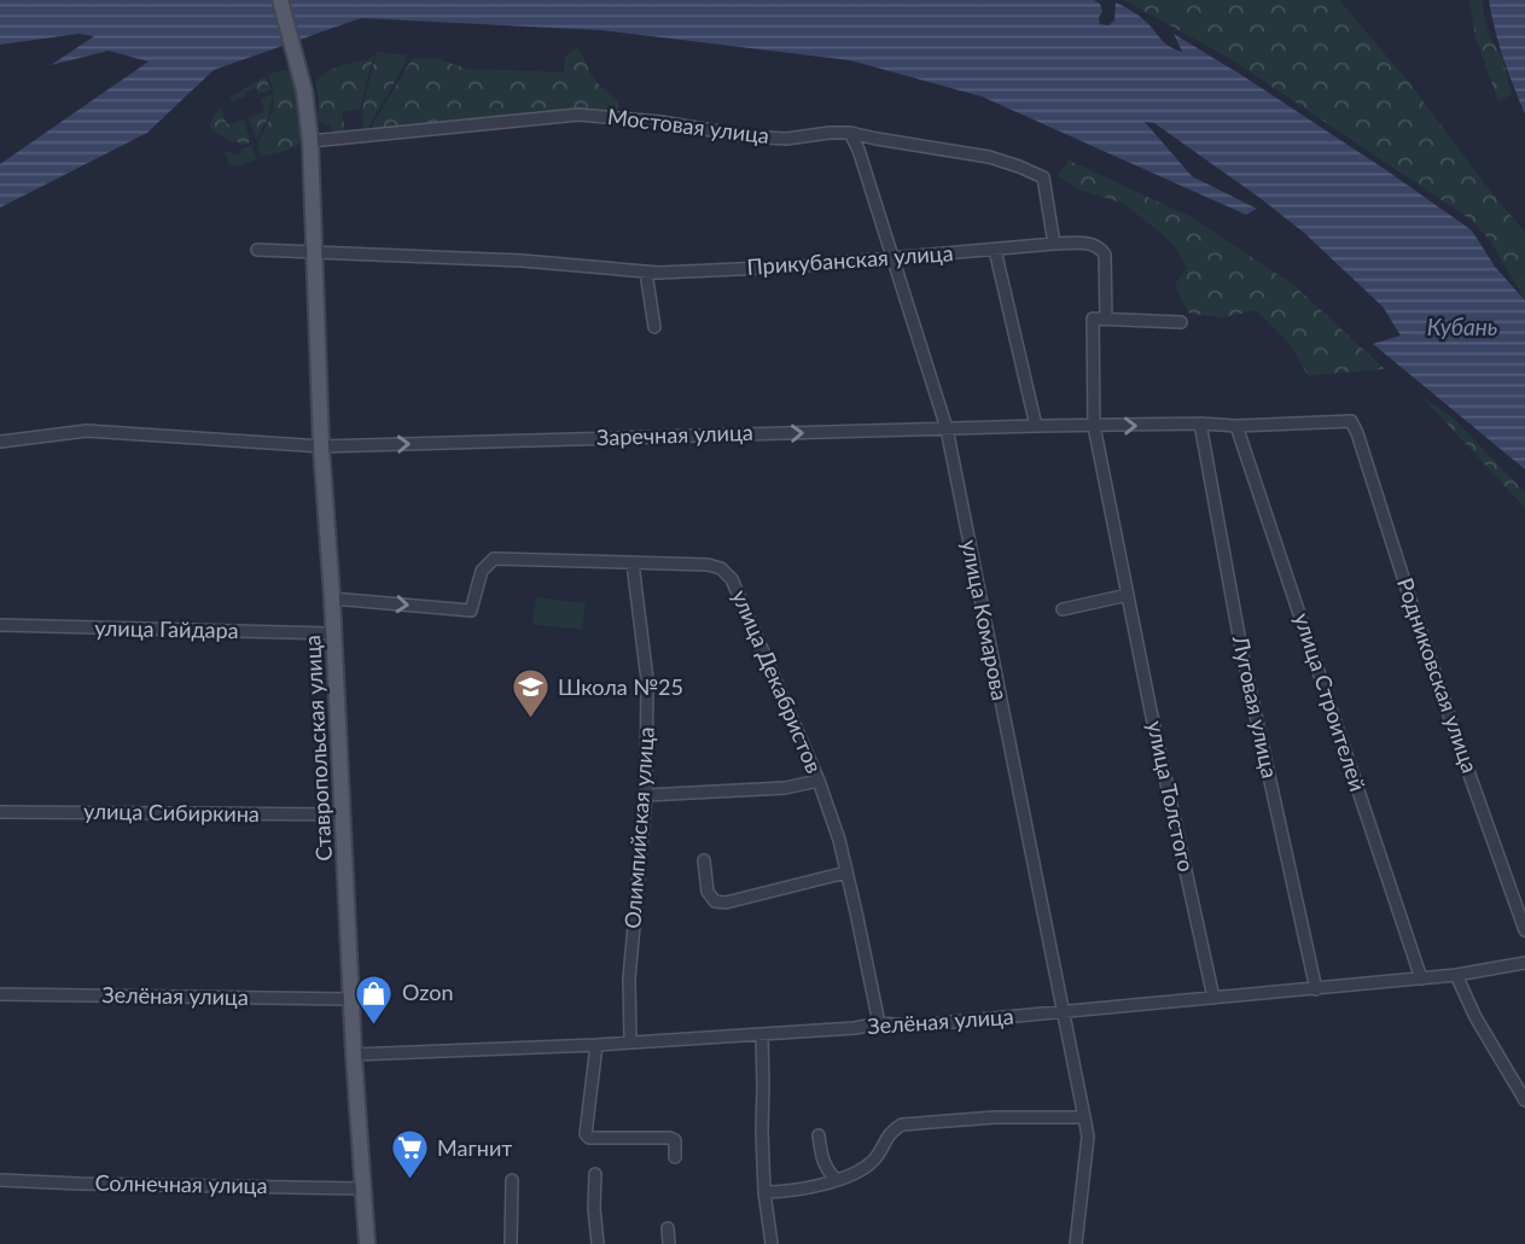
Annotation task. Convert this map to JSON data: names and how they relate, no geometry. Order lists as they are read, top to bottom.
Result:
{
  "streets": {
    "main road": ["Ставропольская улица"],
    "street": [
      "Мостовая улица",
      "Прикубанская улица",
      "Заречная улица",
      "улица Комарова",
      "улица Гайдара",
      "Родниковская улица",
      "улица Декабристов",
      "улица Строителей",
      "Луговая улица",
      "улица Толстого",
      "улица Сибиркина",
      "Олимпийская улица",
      "Зелёная улица",
      "Солнечная улица"
    ]
  },
  "crossings": [
    ["Мостовая улица", "Прикубанская улица"],
    ["Мостовая улица", "улица Комарова"],
    ["Мостовая улица", "Ставропольская улица"],
    ["Прикубанская улица", "улица Комарова"],
    ["Прикубанская улица", "Ставропольская улица"],
    ["Прикубанская улица", "улица Толстого"],
    ["Заречная улица", "улица Комарова"],
    ["Заречная улица", "Родниковская улица"],
    ["Заречная улица", "улица Строителей"],
    ["Заречная улица", "Луговая улица"],
    ["Заречная улица", "Ставропольская улица"],
    ["Заречная улица", "улица Толстого"],
    ["улица Комарова", "Зелёная улица"],
    ["улица Гайдара", "Ставропольская улица"],
    ["улица Декабристов", "Ставропольская улица"],
    ["улица Декабристов", "Олимпийская улица"],
    ["улица Декабристов", "Зелёная улица"],
    ["улица Строителей", "Зелёная улица"],
    ["Луговая улица", "Зелёная улица"],
    ["Ставропольская улица", "улица Сибиркина"],
    ["Ставропольская улица", "Зелёная улица"],
    ["Ставропольская улица", "Солнечная улица"],
    ["улица Толстого", "Зелёная улица"],
    ["Олимпийская улица", "Зелёная улица"]
  ],
  "one_way": ["Заречная улица"],
  "water": ["Кубань"],
  "places": {
    "school or university": ["Школа №25"],
    "shop": ["Ozon"],
    "supermarket": ["Магнит"]
  }
}
